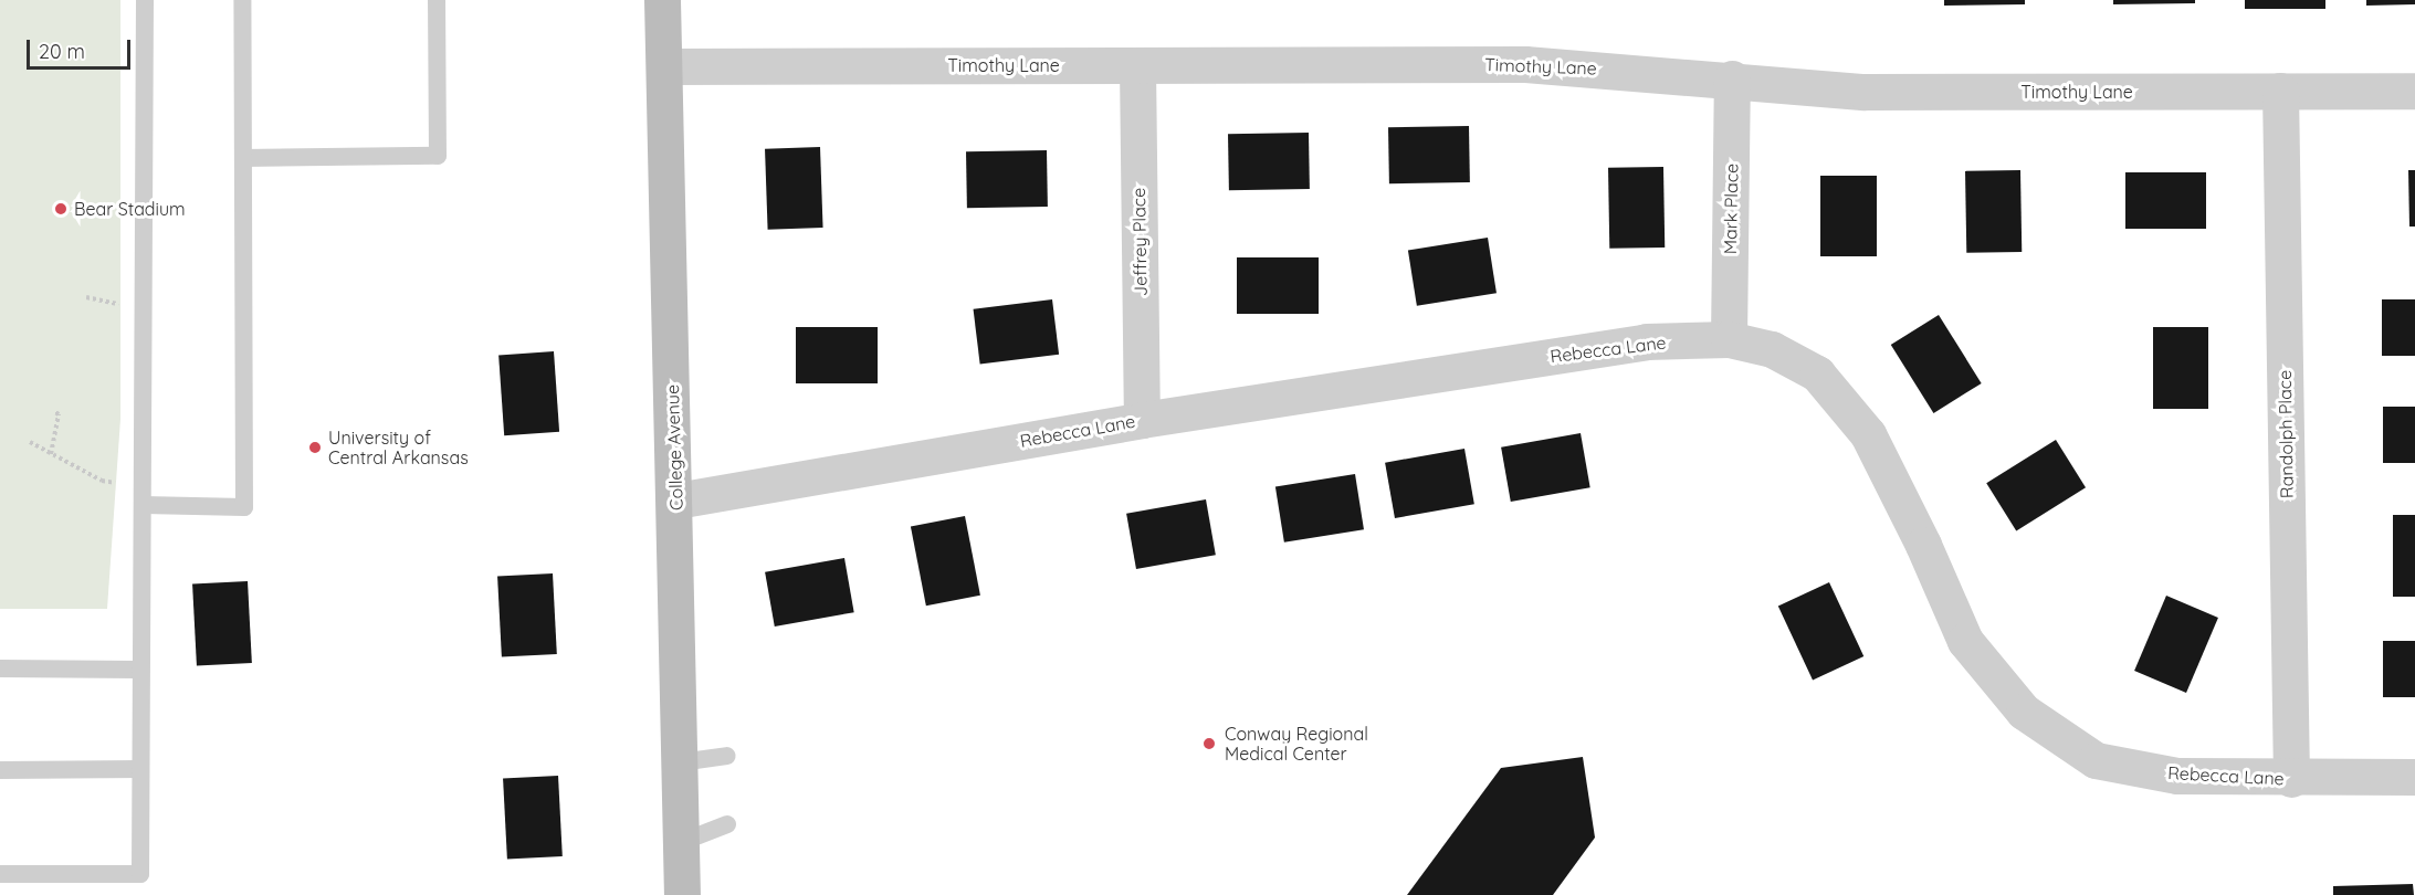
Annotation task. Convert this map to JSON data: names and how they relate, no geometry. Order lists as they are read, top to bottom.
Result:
{
  "streets": {
    "street": [
      "Timothy Lane",
      "Mark Place",
      "Jeffrey Place",
      "Rebecca Lane",
      "Randolph Place",
      "College Avenue"
    ]
  },
  "crossings": [
    ["Timothy Lane", "Mark Place"],
    ["Timothy Lane", "Jeffrey Place"],
    ["Timothy Lane", "Randolph Place"],
    ["Timothy Lane", "College Avenue"],
    ["Mark Place", "Rebecca Lane"],
    ["Jeffrey Place", "Rebecca Lane"],
    ["Rebecca Lane", "Randolph Place"],
    ["Rebecca Lane", "College Avenue"]
  ],
  "places": ["Bear Stadium", "University of Central Arkansas", "Conway Regional Medical Center"],
  "scale_bar": "20 m"
}
